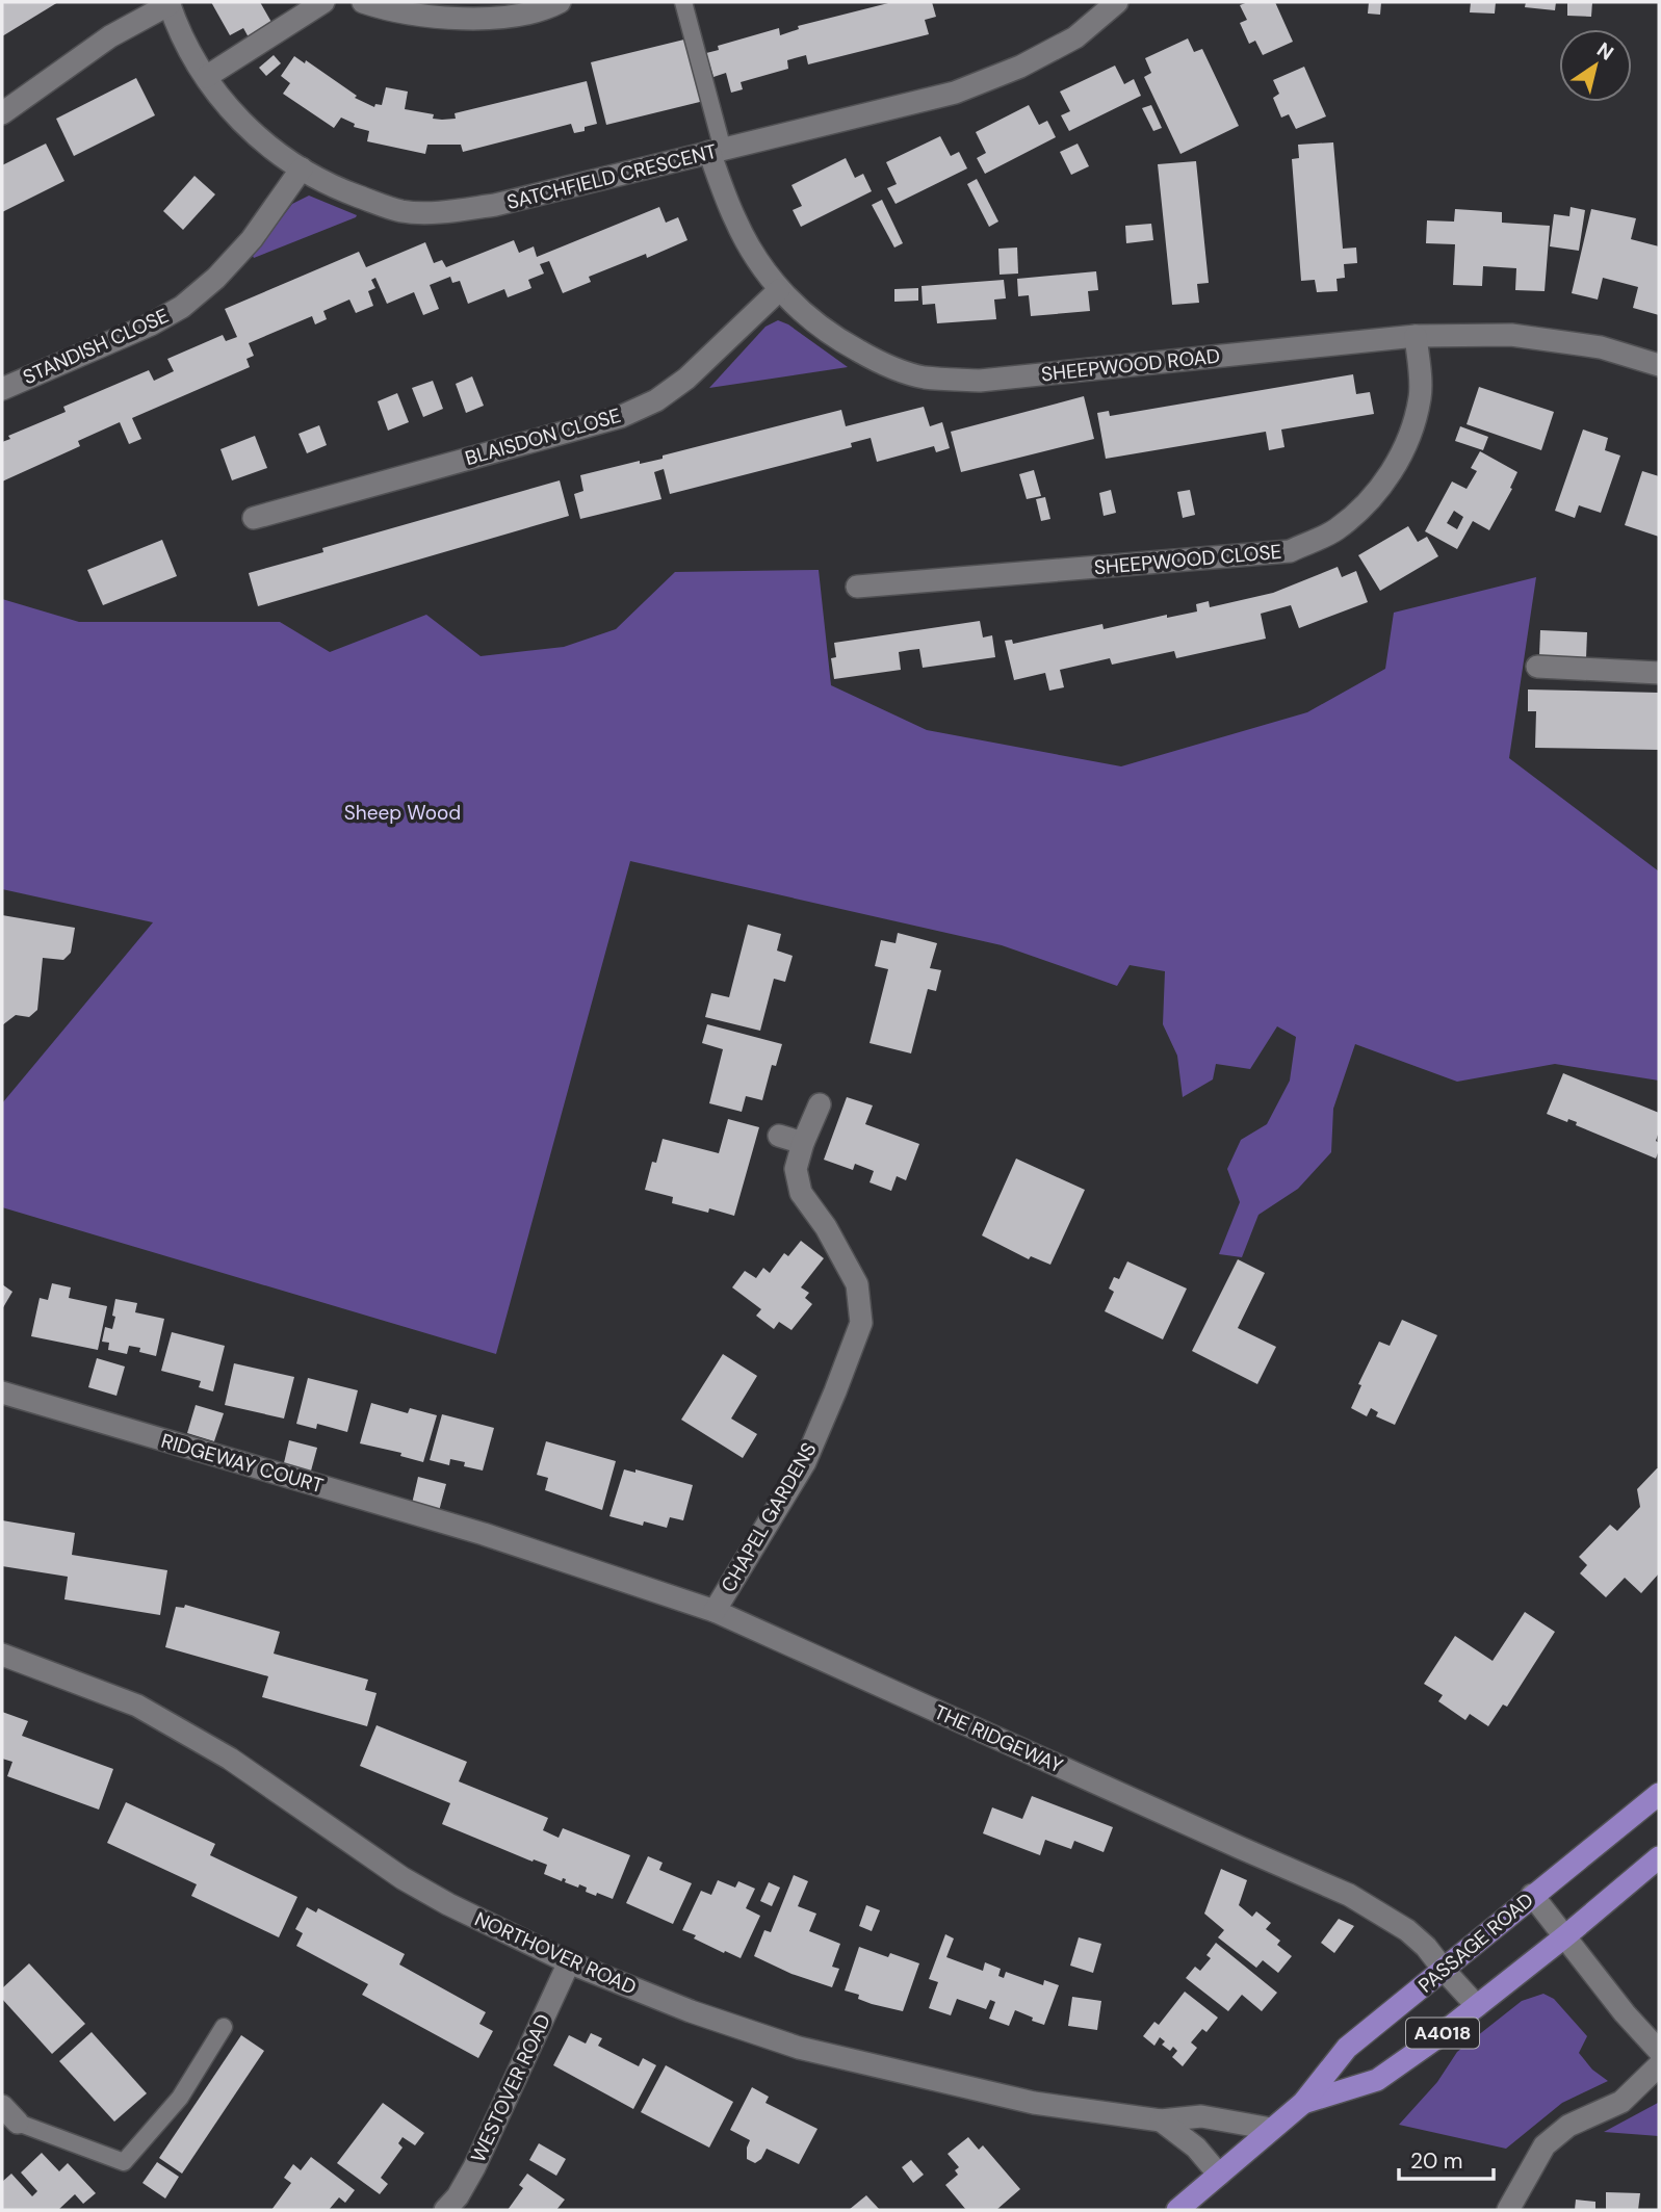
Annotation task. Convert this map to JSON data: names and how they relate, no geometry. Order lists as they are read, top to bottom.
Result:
{
  "streets": {
    "main road": ["PASSAGE ROAD", "A4018"],
    "street": [
      "SATCHFIELD CRESCENT",
      "STANDISH CLOSE",
      "SHEEPWOOD ROAD",
      "BLAISDON CLOSE",
      "SHEEPWOOD CLOSE",
      "RIDGEWAY COURT",
      "CHAPEL GARDENS",
      "THE RIDGEWAY",
      "NORTHOVER ROAD",
      "WESTOVER ROAD"
    ]
  },
  "crossings": [
    ["SATCHFIELD CRESCENT", "STANDISH CLOSE"],
    ["SATCHFIELD CRESCENT", "SHEEPWOOD ROAD"],
    ["SHEEPWOOD ROAD", "BLAISDON CLOSE"],
    ["SHEEPWOOD ROAD", "SHEEPWOOD CLOSE"],
    ["RIDGEWAY COURT", "THE RIDGEWAY"],
    ["CHAPEL GARDENS", "THE RIDGEWAY"],
    ["THE RIDGEWAY", "PASSAGE ROAD"],
    ["PASSAGE ROAD", "NORTHOVER ROAD"],
    ["NORTHOVER ROAD", "WESTOVER ROAD"]
  ],
  "parks": ["Sheep Wood"],
  "scale_bar": "20 m",
  "north": "top right"
}
